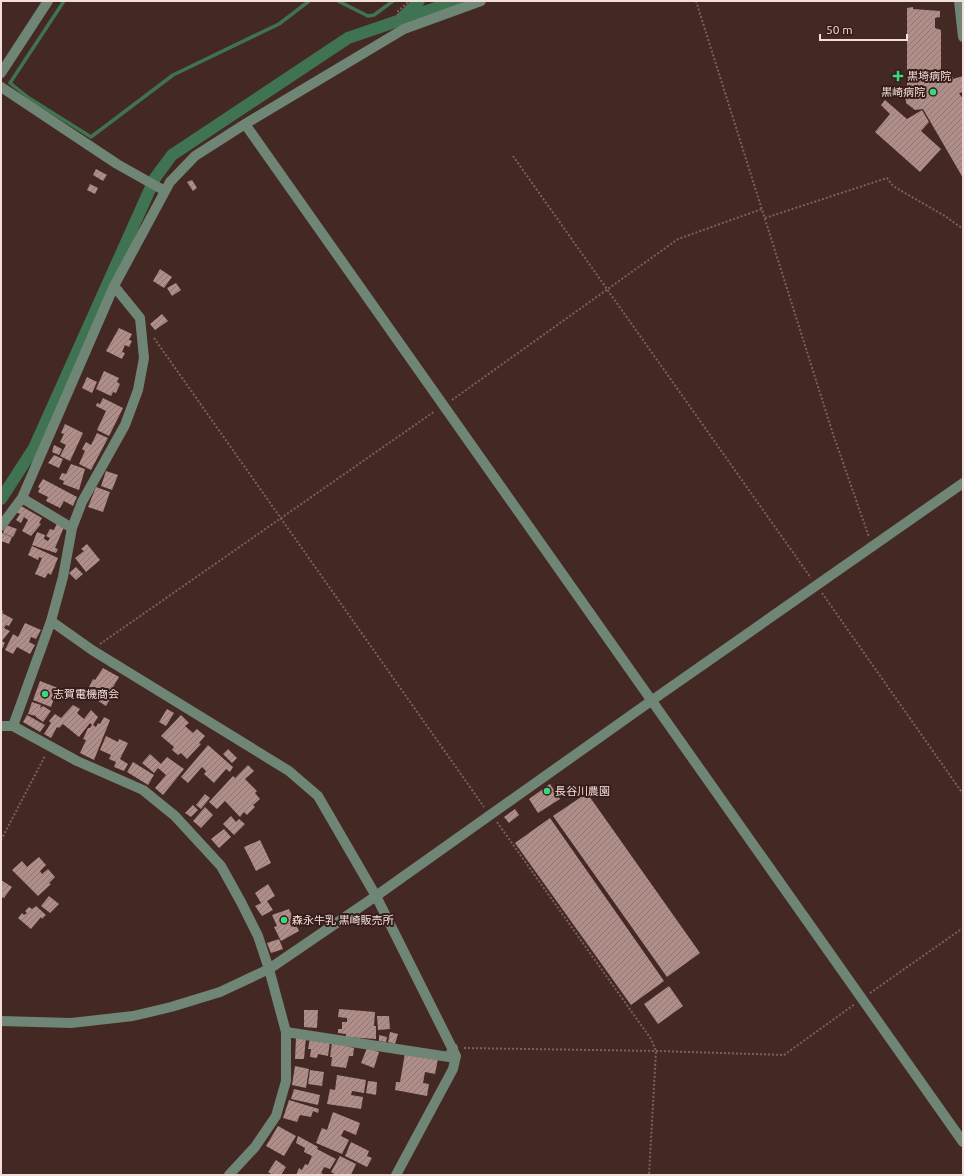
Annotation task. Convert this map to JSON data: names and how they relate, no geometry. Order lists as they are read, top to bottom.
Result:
{
  "places": {
    "health": ["黒埼病院"],
    "other": [
      "黒崎病院",
      "志賀電機商会",
      "長谷川農園",
      "森永牛乳 黒崎販売所"
    ]
  },
  "scale_bar": "50 m"
}
